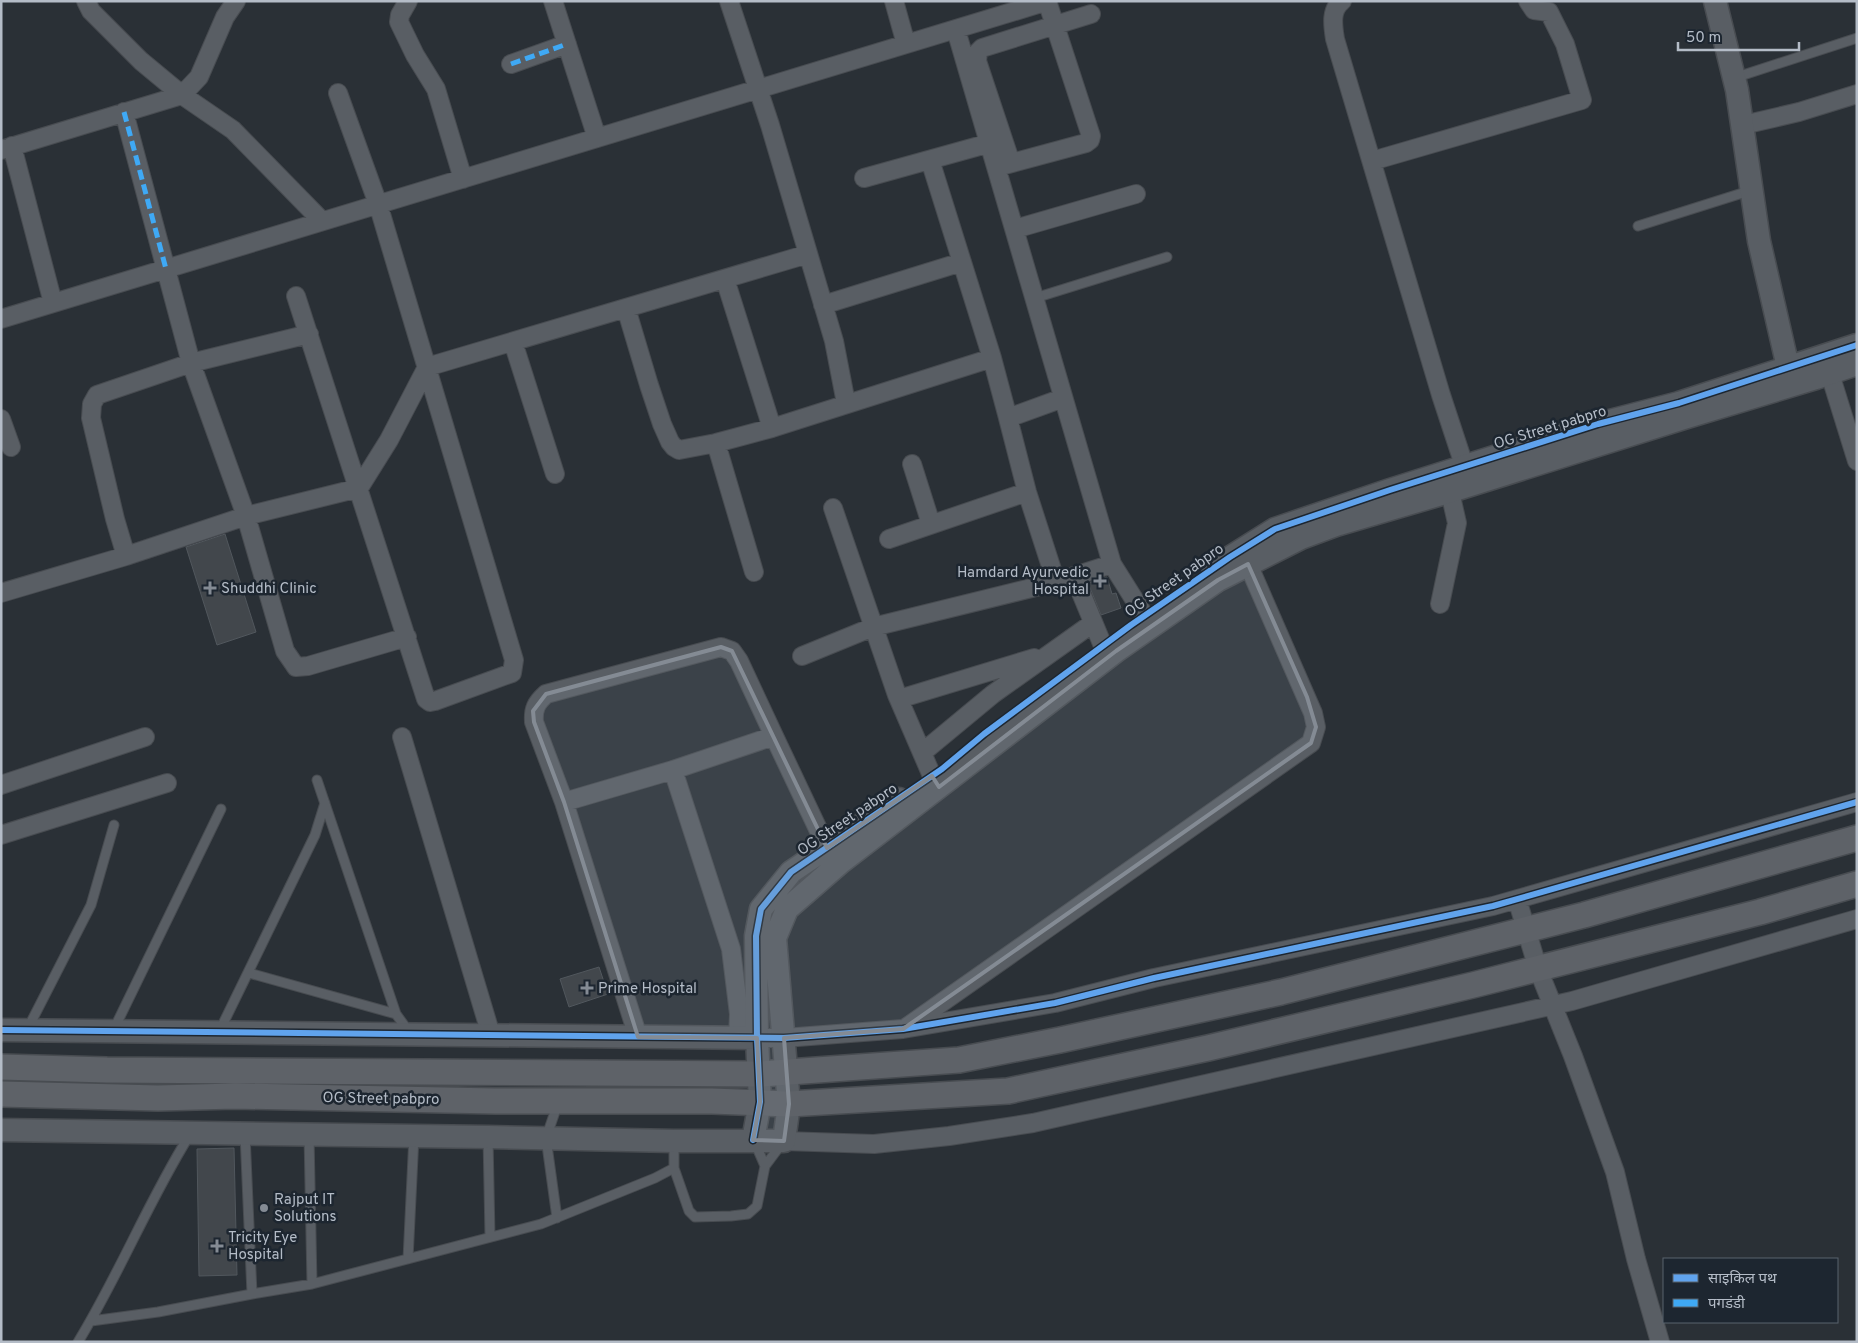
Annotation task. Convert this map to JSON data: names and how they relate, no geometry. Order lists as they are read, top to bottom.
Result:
{
  "streets": {
    "main road": ["OG Street pabpro"]
  },
  "places": {
    "health": [
      "Hamdard Ayurvedic Hospital",
      "Shuddhi Clinic",
      "Prime Hospital",
      "Tricity Eye Hospital"
    ],
    "other": ["Rajput IT Solutions"]
  },
  "legend": ["साइकिल पथ", "पगडंडी"],
  "scale_bar": "50 m"
}
